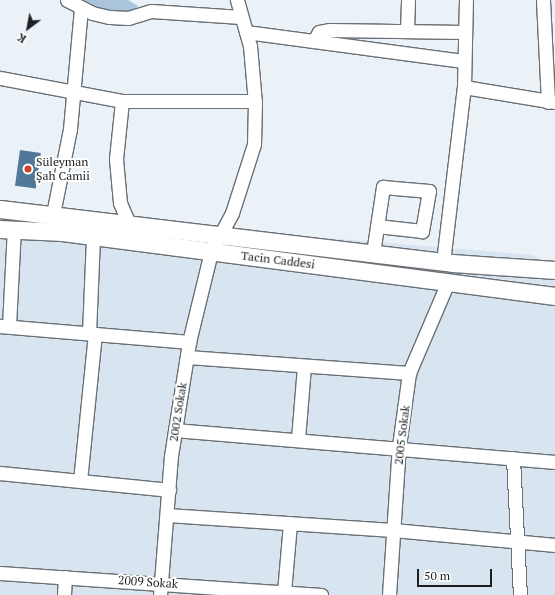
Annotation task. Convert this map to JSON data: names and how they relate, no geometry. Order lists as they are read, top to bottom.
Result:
{
  "streets": {
    "main road": ["Tacin Caddesi"],
    "street": ["2002 Sokak", "2005 Sokak", "2009 Sokak"]
  },
  "crossings": [
    ["Tacin Caddesi", "2002 Sokak"],
    ["Tacin Caddesi", "2005 Sokak"],
    ["2002 Sokak", "2009 Sokak"]
  ],
  "places": ["Süleyman Şah Camii"],
  "scale_bar": "50 m",
  "north": "bottom left"
}
